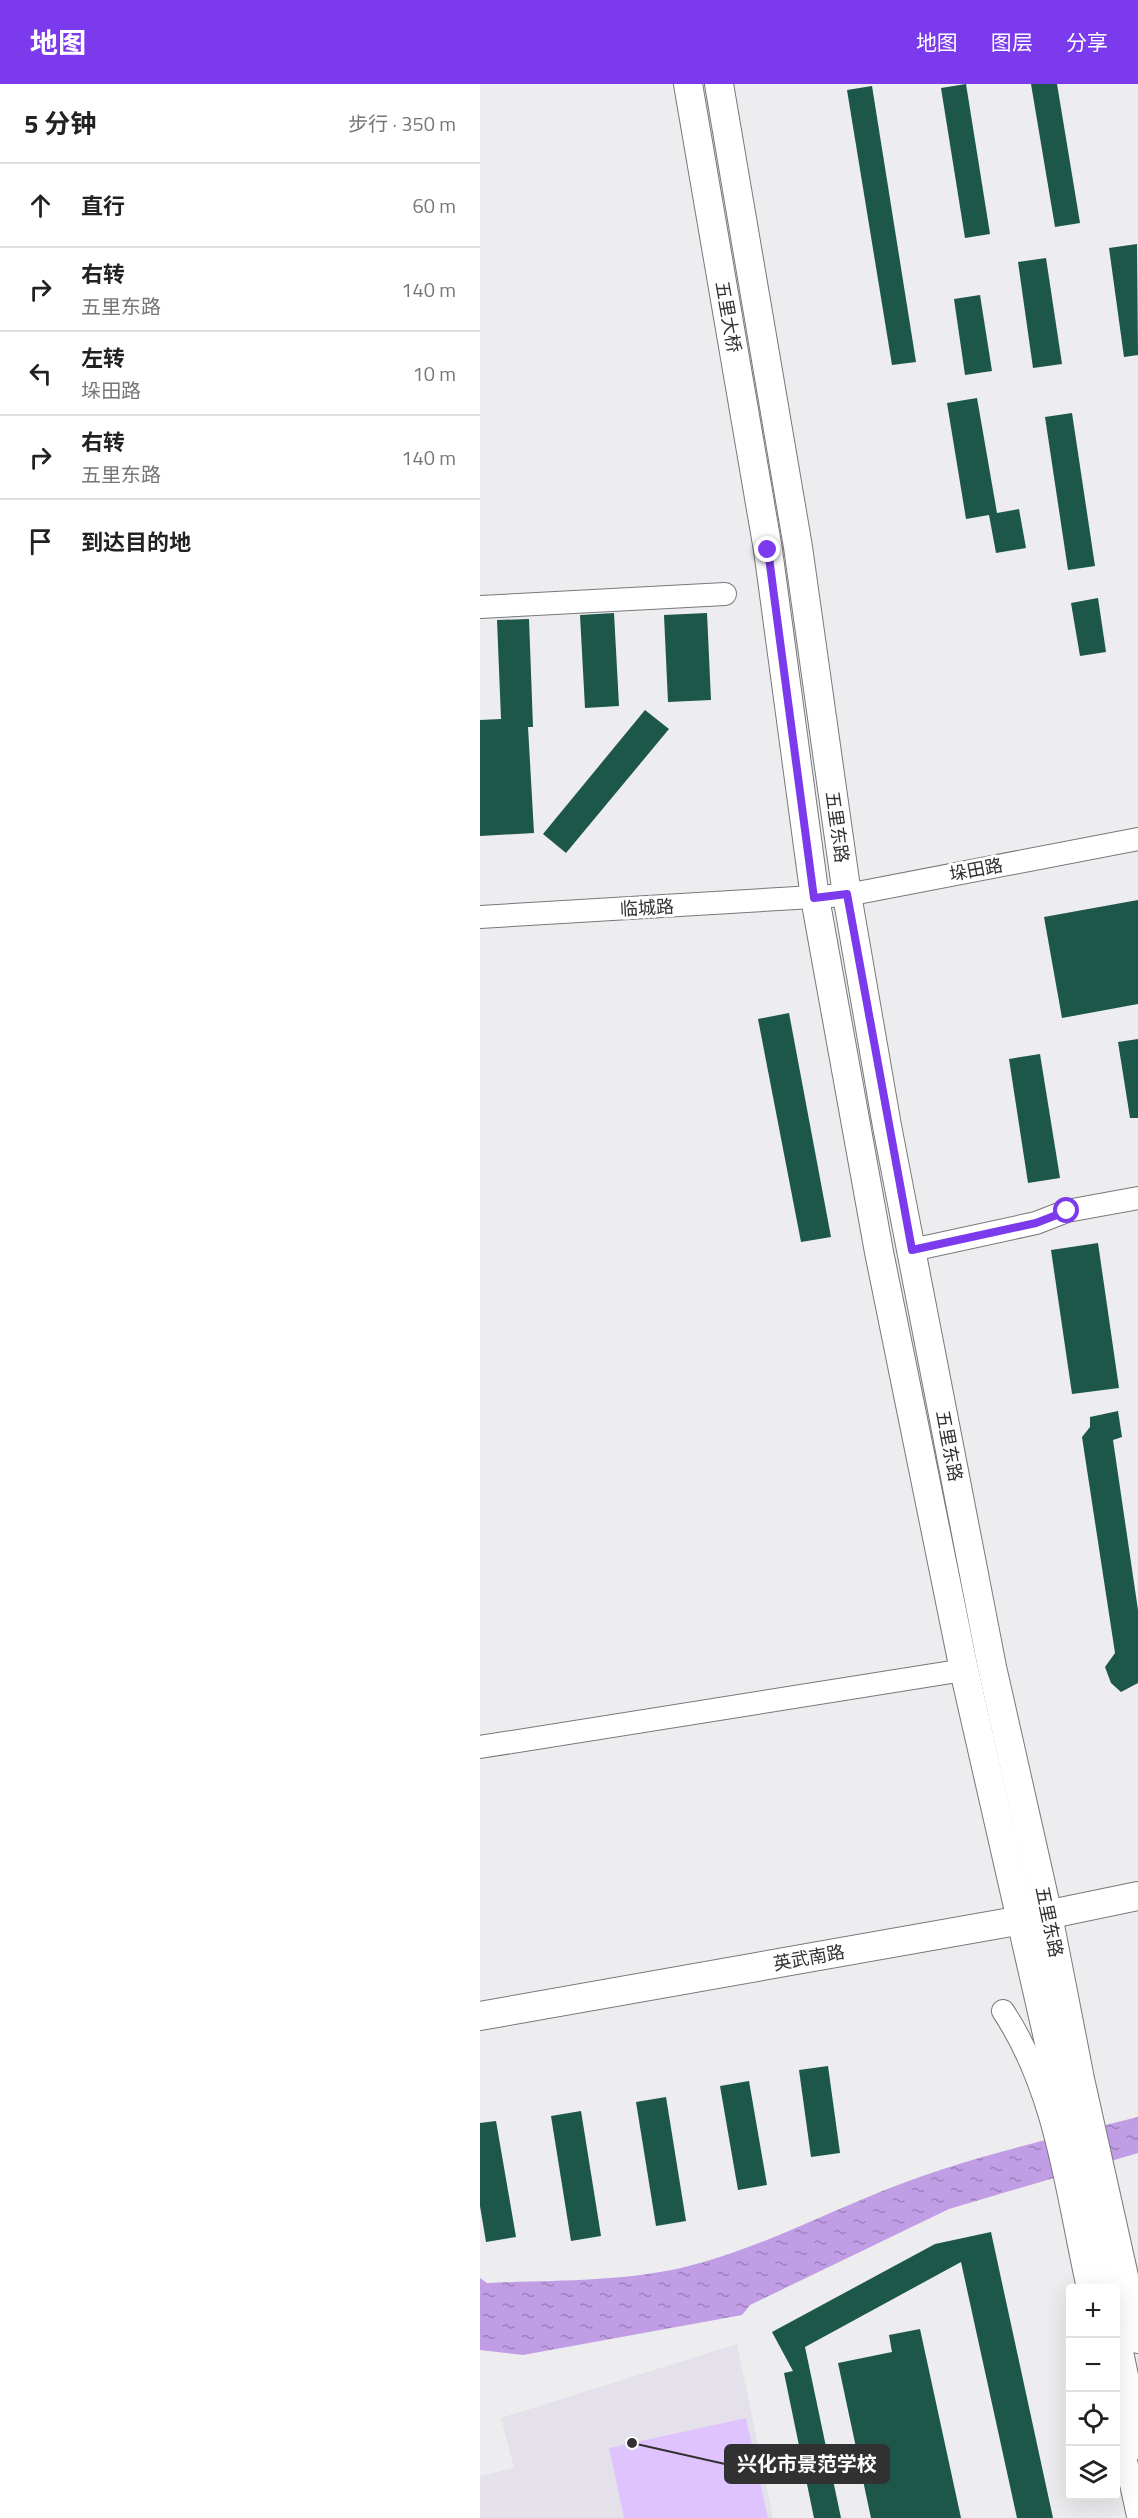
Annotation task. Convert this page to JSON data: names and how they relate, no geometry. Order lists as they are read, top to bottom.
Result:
{
  "streets": {
    "main road": ["五里大桥", "五里东路", "英武南路"],
    "street": ["垛田路", "临城路"]
  },
  "crossings": [
    ["五里大桥", "五里东路"],
    ["五里东路", "垛田路"],
    ["五里东路", "临城路"],
    ["五里东路", "英武南路"],
    ["垛田路", "临城路"]
  ],
  "places": ["兴化市景范学校"],
  "page": {
    "header": "地图",
    "nav": ["地图", "图层", "分享"],
    "heading": ["5 分钟", "步行 · 350 m"],
    "list": [
      ["直行", "60 m"],
      ["右转", "五里东路", "140 m"],
      ["左转", "垛田路", "10 m"],
      ["右转", "五里东路", "140 m"],
      "到达目的地"
    ],
    "map_buttons": ["+", "−"]
  }
}
